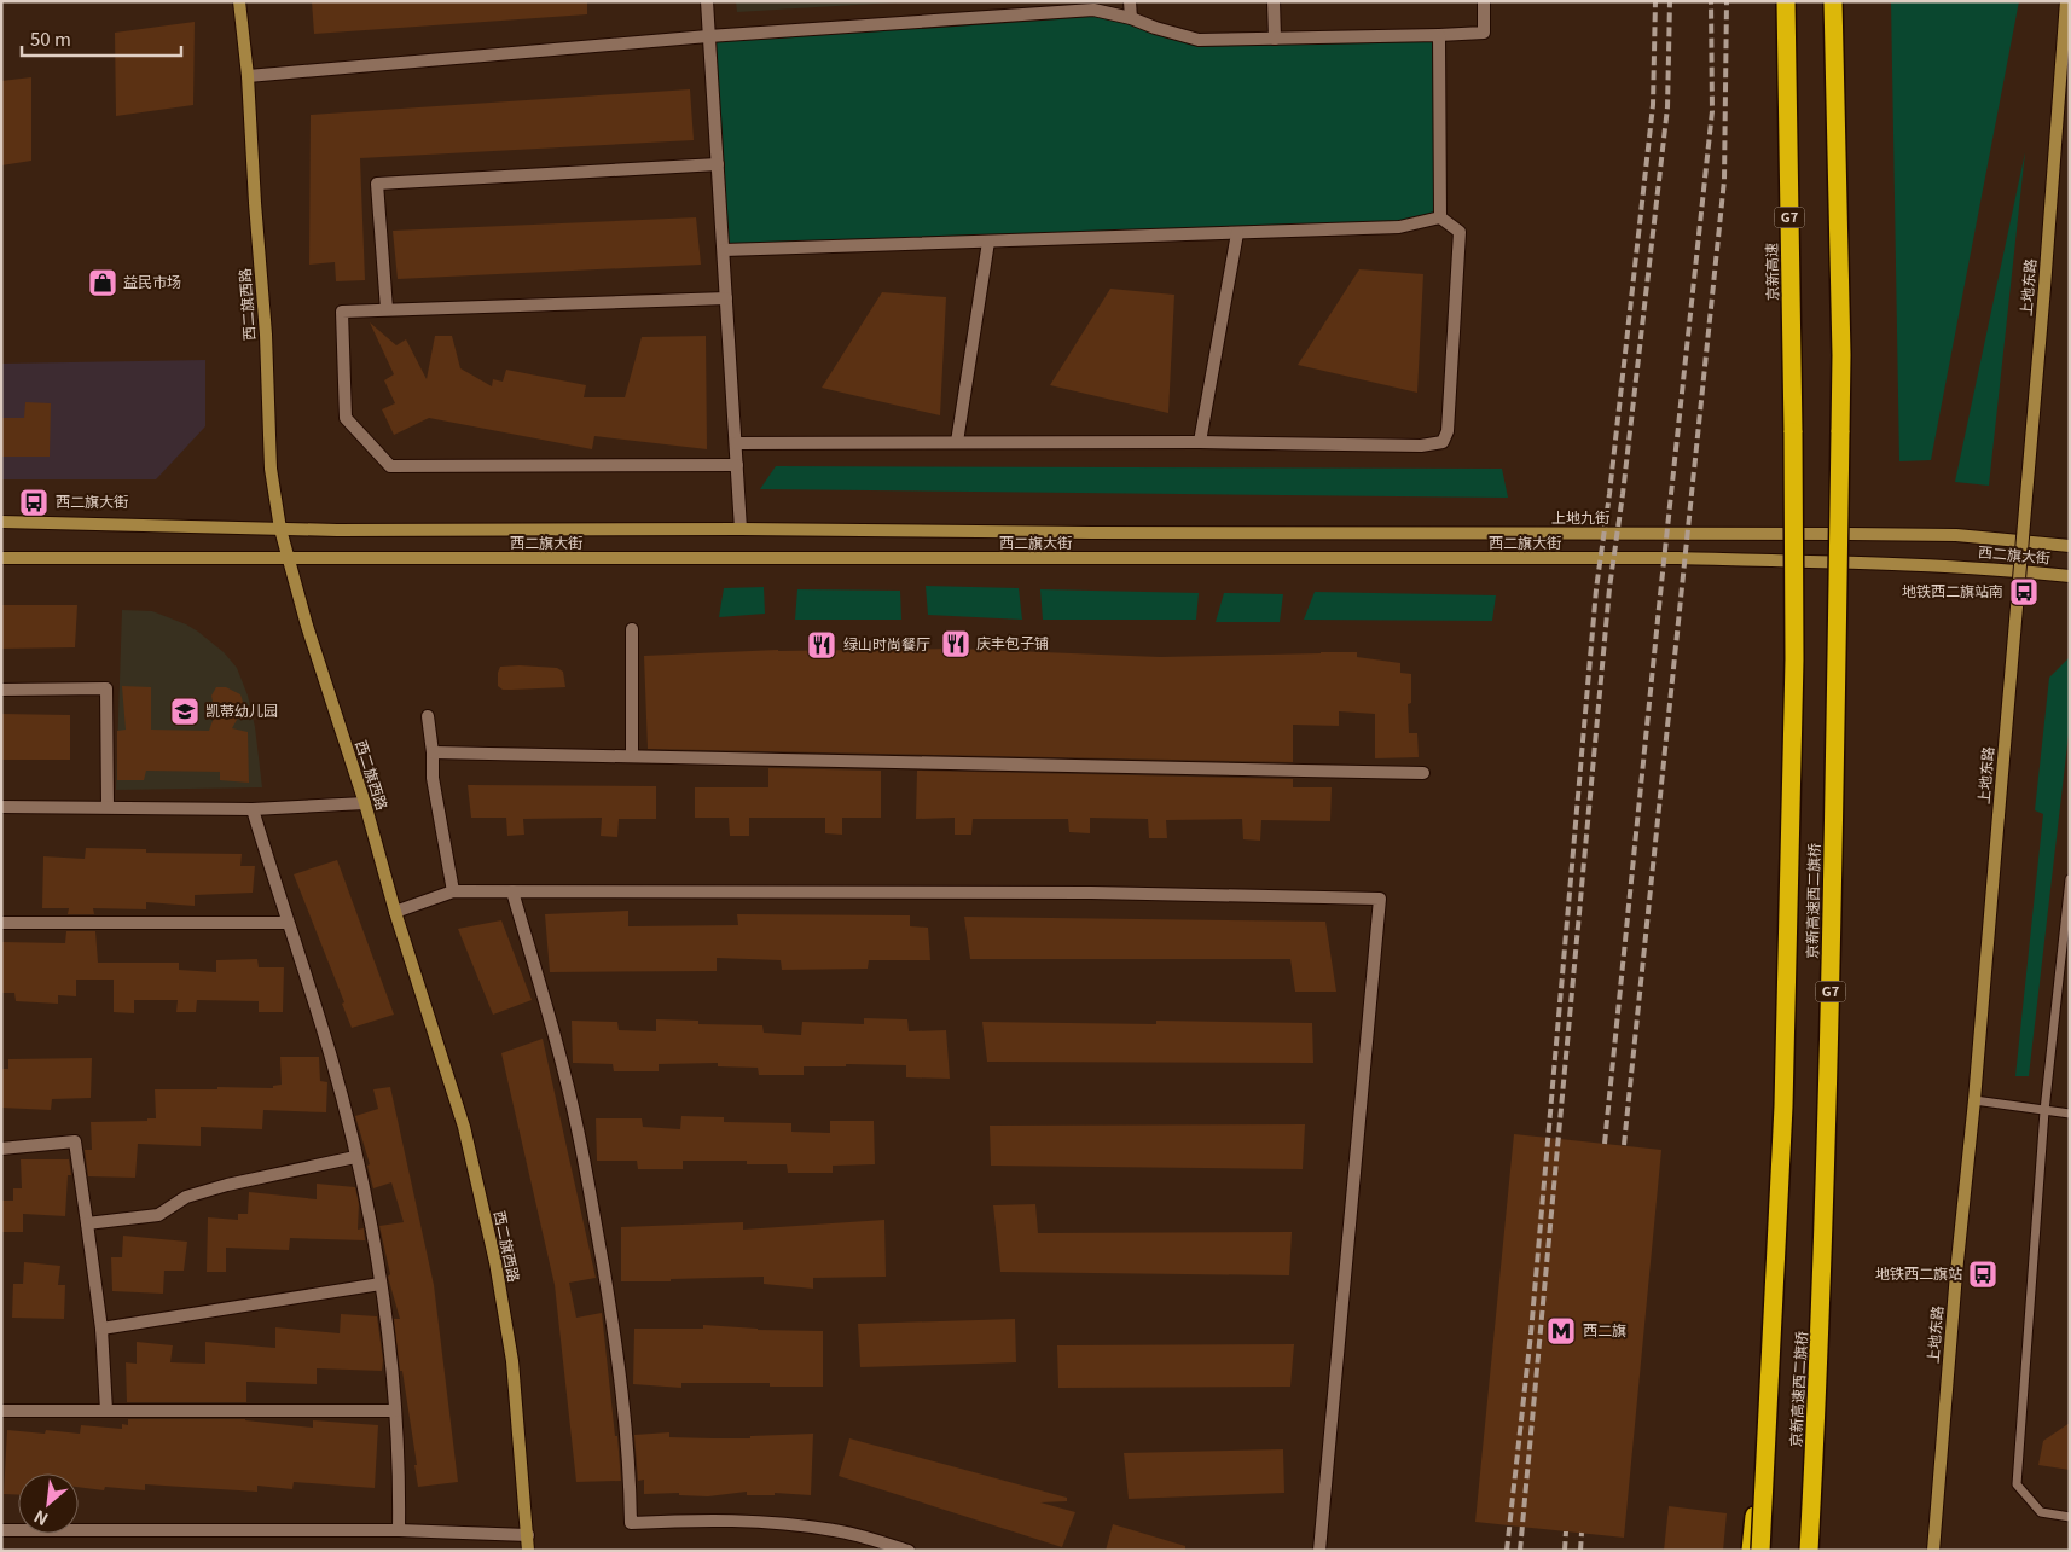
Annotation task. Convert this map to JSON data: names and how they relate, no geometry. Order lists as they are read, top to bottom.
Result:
{
  "streets": {
    "highway": ["G7", "京新高速", "京新高速西二旗桥"],
    "main road": [
      "上地东路",
      "西二旗西路",
      "上地九街",
      "西二旗大街"
    ]
  },
  "crossings": [
    ["京新高速", "京新高速西二旗桥"],
    ["西二旗西路", "西二旗大街"],
    ["上地九街", "西二旗大街"]
  ],
  "places": {
    "shop": ["益民市场"],
    "bus stop": ["西二旗大街", "地铁西二旗站南", "地铁西二旗站"],
    "restaurant": ["庆丰包子铺", "绿山时尚餐厅"],
    "school or university": ["凯蒂幼儿园"],
    "metro station": ["西二旗"]
  },
  "scale_bar": "50 m",
  "north": "bottom left"
}
